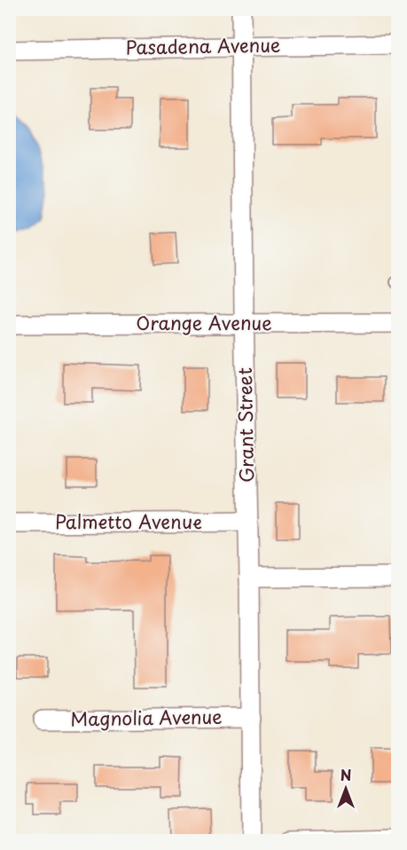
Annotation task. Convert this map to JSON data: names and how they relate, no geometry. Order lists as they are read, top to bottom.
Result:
{
  "streets": {
    "street": [
      "Pasadena Avenue",
      "Orange Avenue",
      "Grant Street",
      "Palmetto Avenue",
      "Magnolia Avenue"
    ]
  },
  "crossings": [
    ["Pasadena Avenue", "Grant Street"],
    ["Orange Avenue", "Grant Street"],
    ["Grant Street", "Palmetto Avenue"],
    ["Grant Street", "Magnolia Avenue"]
  ],
  "north": "top"
}
